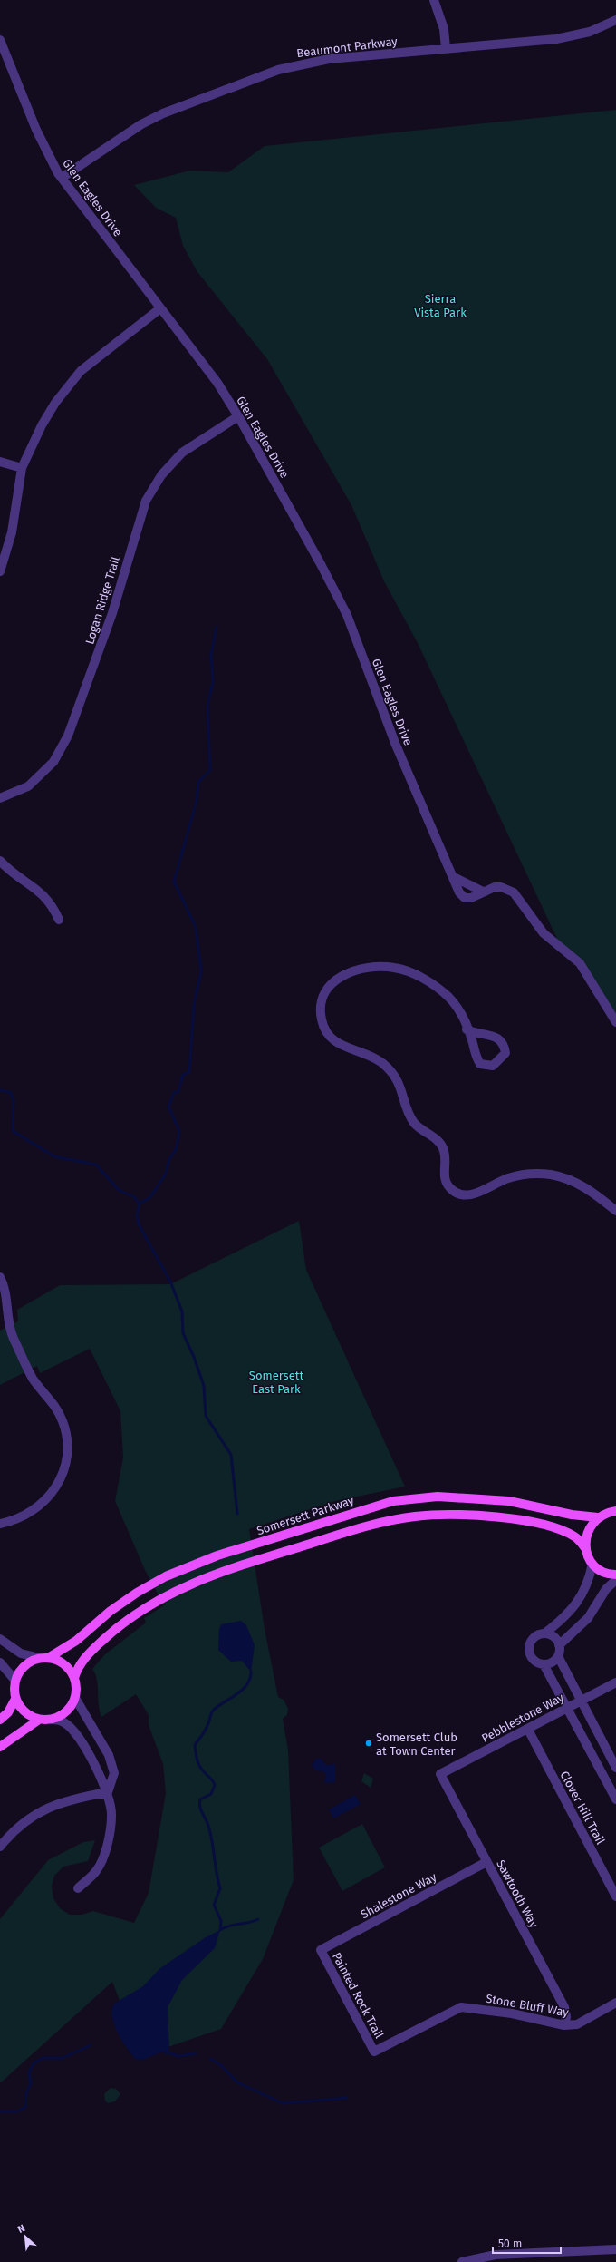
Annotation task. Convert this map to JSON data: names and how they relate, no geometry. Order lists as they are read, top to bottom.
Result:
{
  "streets": {
    "main road": ["Somersett Parkway"],
    "street": [
      "Beaumont Parkway",
      "Glen Eagles Drive",
      "Logan Ridge Trail",
      "Pebblestone Way",
      "Clover Hill Trail",
      "Sawtooth Way",
      "Shalestone Way",
      "Painted Rock Trail",
      "Stone Bluff Way"
    ]
  },
  "crossings": [
    ["Beaumont Parkway", "Glen Eagles Drive"],
    ["Glen Eagles Drive", "Logan Ridge Trail"],
    ["Pebblestone Way", "Clover Hill Trail"],
    ["Pebblestone Way", "Sawtooth Way"],
    ["Sawtooth Way", "Shalestone Way"],
    ["Sawtooth Way", "Stone Bluff Way"],
    ["Shalestone Way", "Painted Rock Trail"],
    ["Painted Rock Trail", "Stone Bluff Way"]
  ],
  "parks": ["Sierra Vista Park", "Somersett East Park"],
  "places": ["Somersett Club at Town Center"],
  "scale_bar": "50 m",
  "north": "top left"
}
